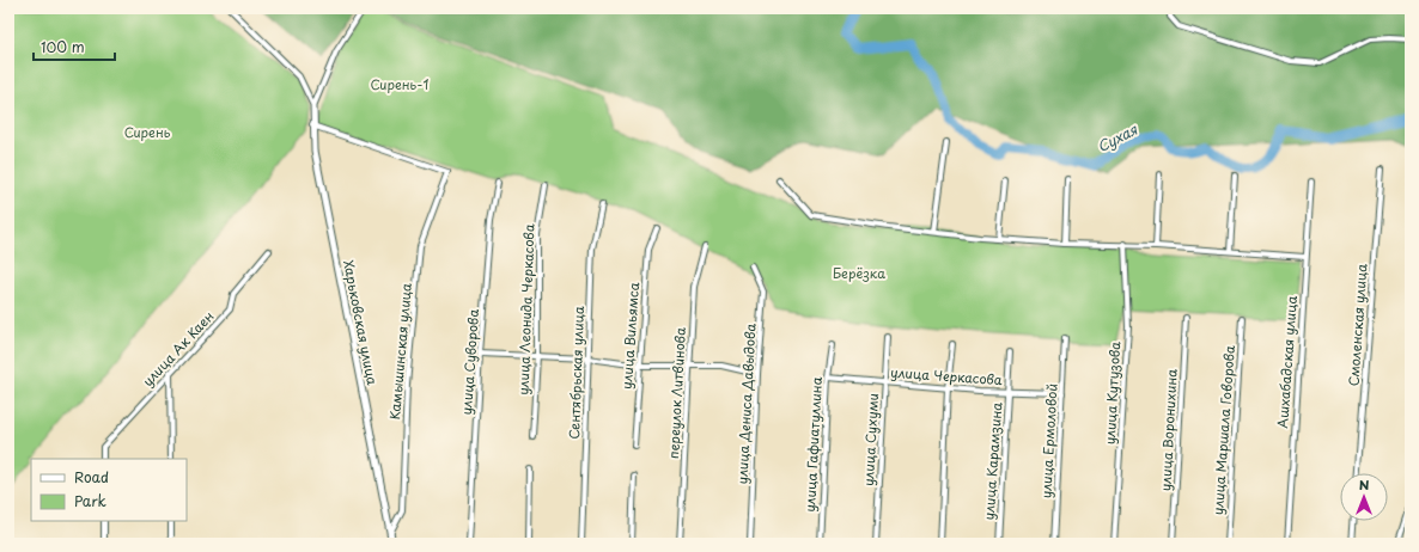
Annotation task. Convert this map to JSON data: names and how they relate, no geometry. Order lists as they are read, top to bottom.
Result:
{
  "streets": {
    "street": [
      "улица Леонида Черкасова",
      "Харьковская улица",
      "Смоленская улица",
      "улица Вильямса",
      "улица Ак Каен",
      "Камышинская улица",
      "улица Суворова",
      "Ашхабадская улица",
      "Сентябрьская улица",
      "улица Черкасова",
      "переулок Литвинова",
      "улица Кутузова",
      "улица Дениса Давыдова",
      "улица Воронихина",
      "улица Маршала Говорова",
      "улица Сухуми",
      "улица Ермоловой",
      "улица Гафиатуллина",
      "улица Карамзина"
    ]
  },
  "crossings": [
    ["Харьковская улица", "Камышинская улица"],
    ["улица Черкасова", "улица Сухуми"],
    ["улица Черкасова", "улица Ермоловой"],
    ["улица Черкасова", "улица Гафиатуллина"],
    ["улица Черкасова", "улица Карамзина"]
  ],
  "water": ["Сухая"],
  "parks": ["Сирень-1", "Сирень", "Берёзка"],
  "legend": ["Road", "Park"],
  "scale_bar": "100 m",
  "north": "top"
}
